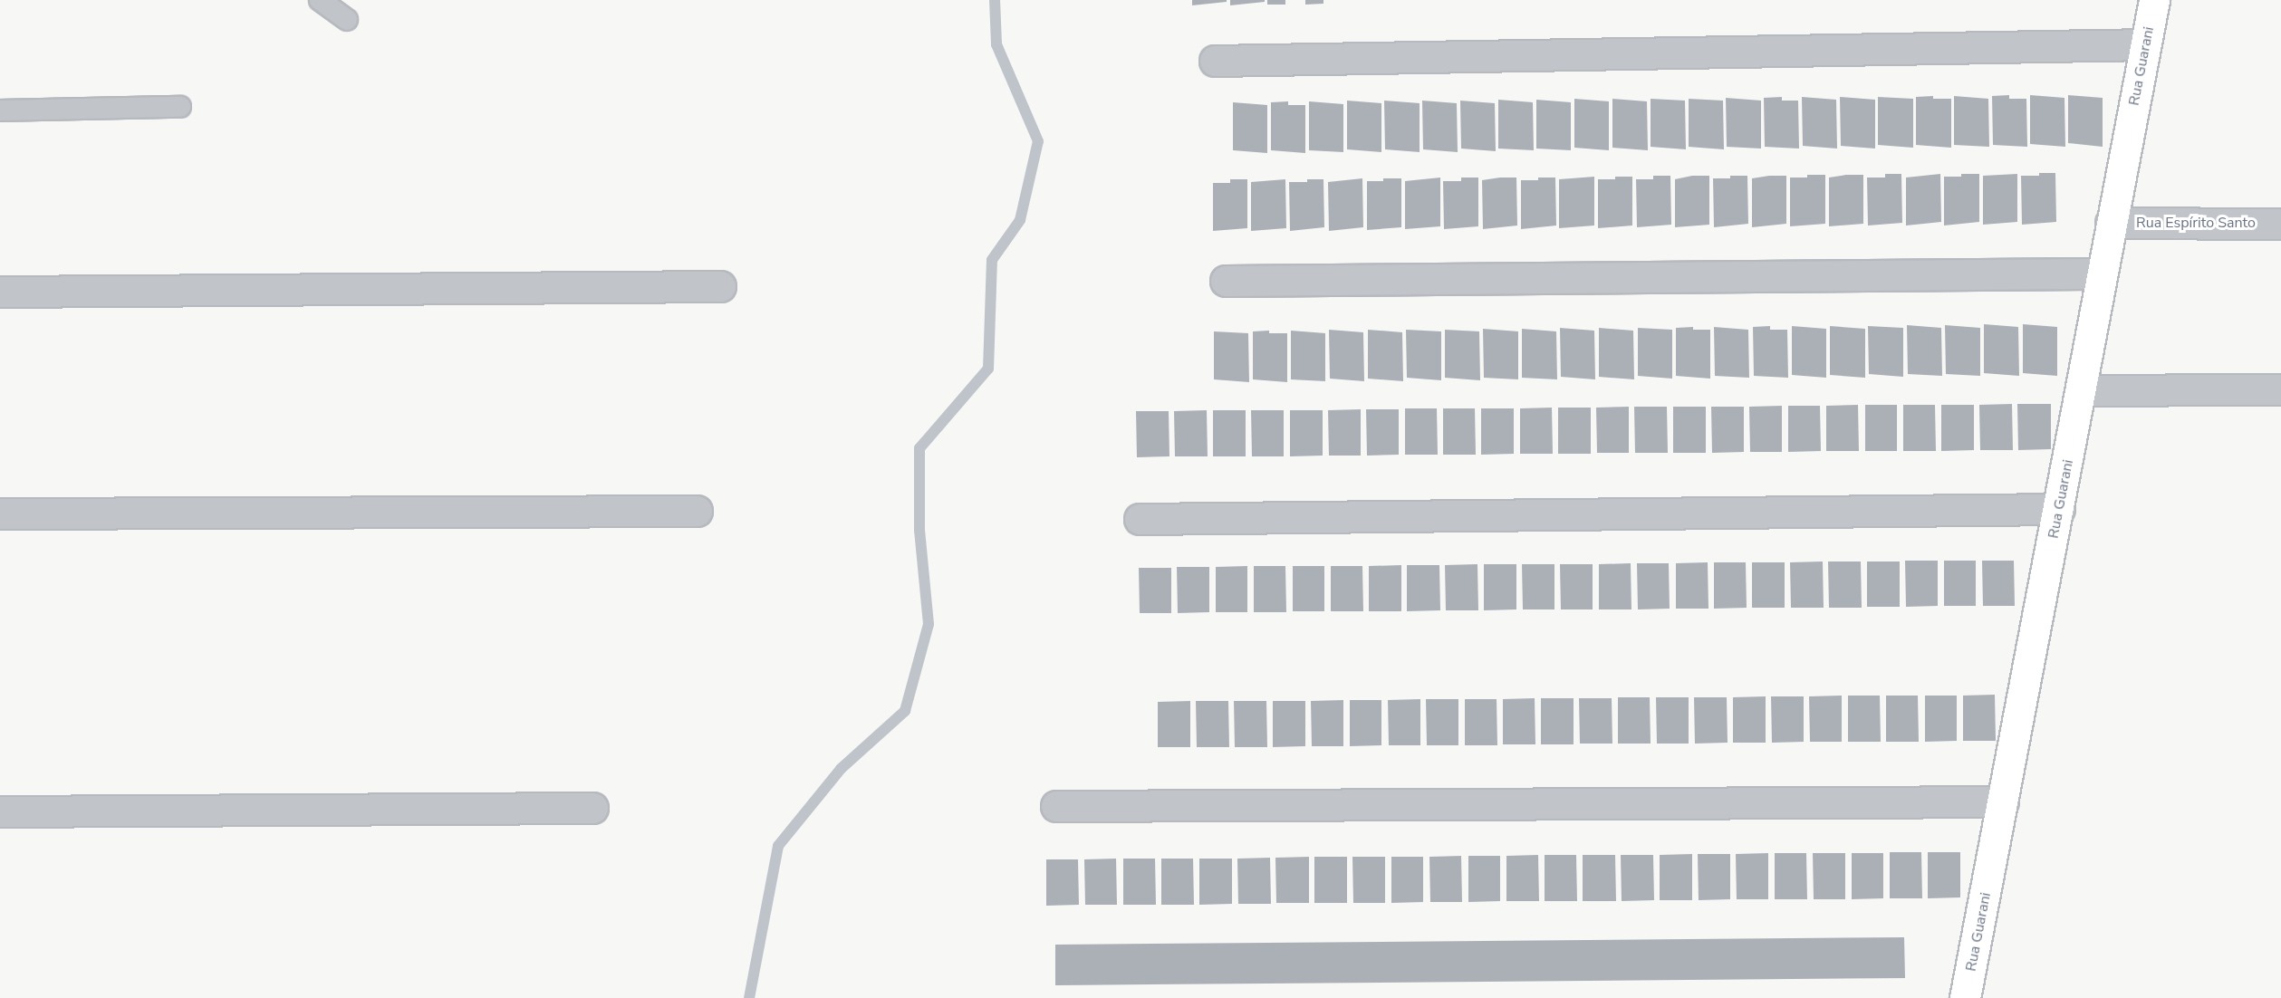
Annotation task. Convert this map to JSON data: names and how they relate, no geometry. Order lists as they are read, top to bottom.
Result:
{
  "streets": {
    "street": ["Rua Guarani", "Rua Espírito Santo"]
  },
  "crossings": [
    ["Rua Guarani", "Rua Espírito Santo"]
  ]
}
